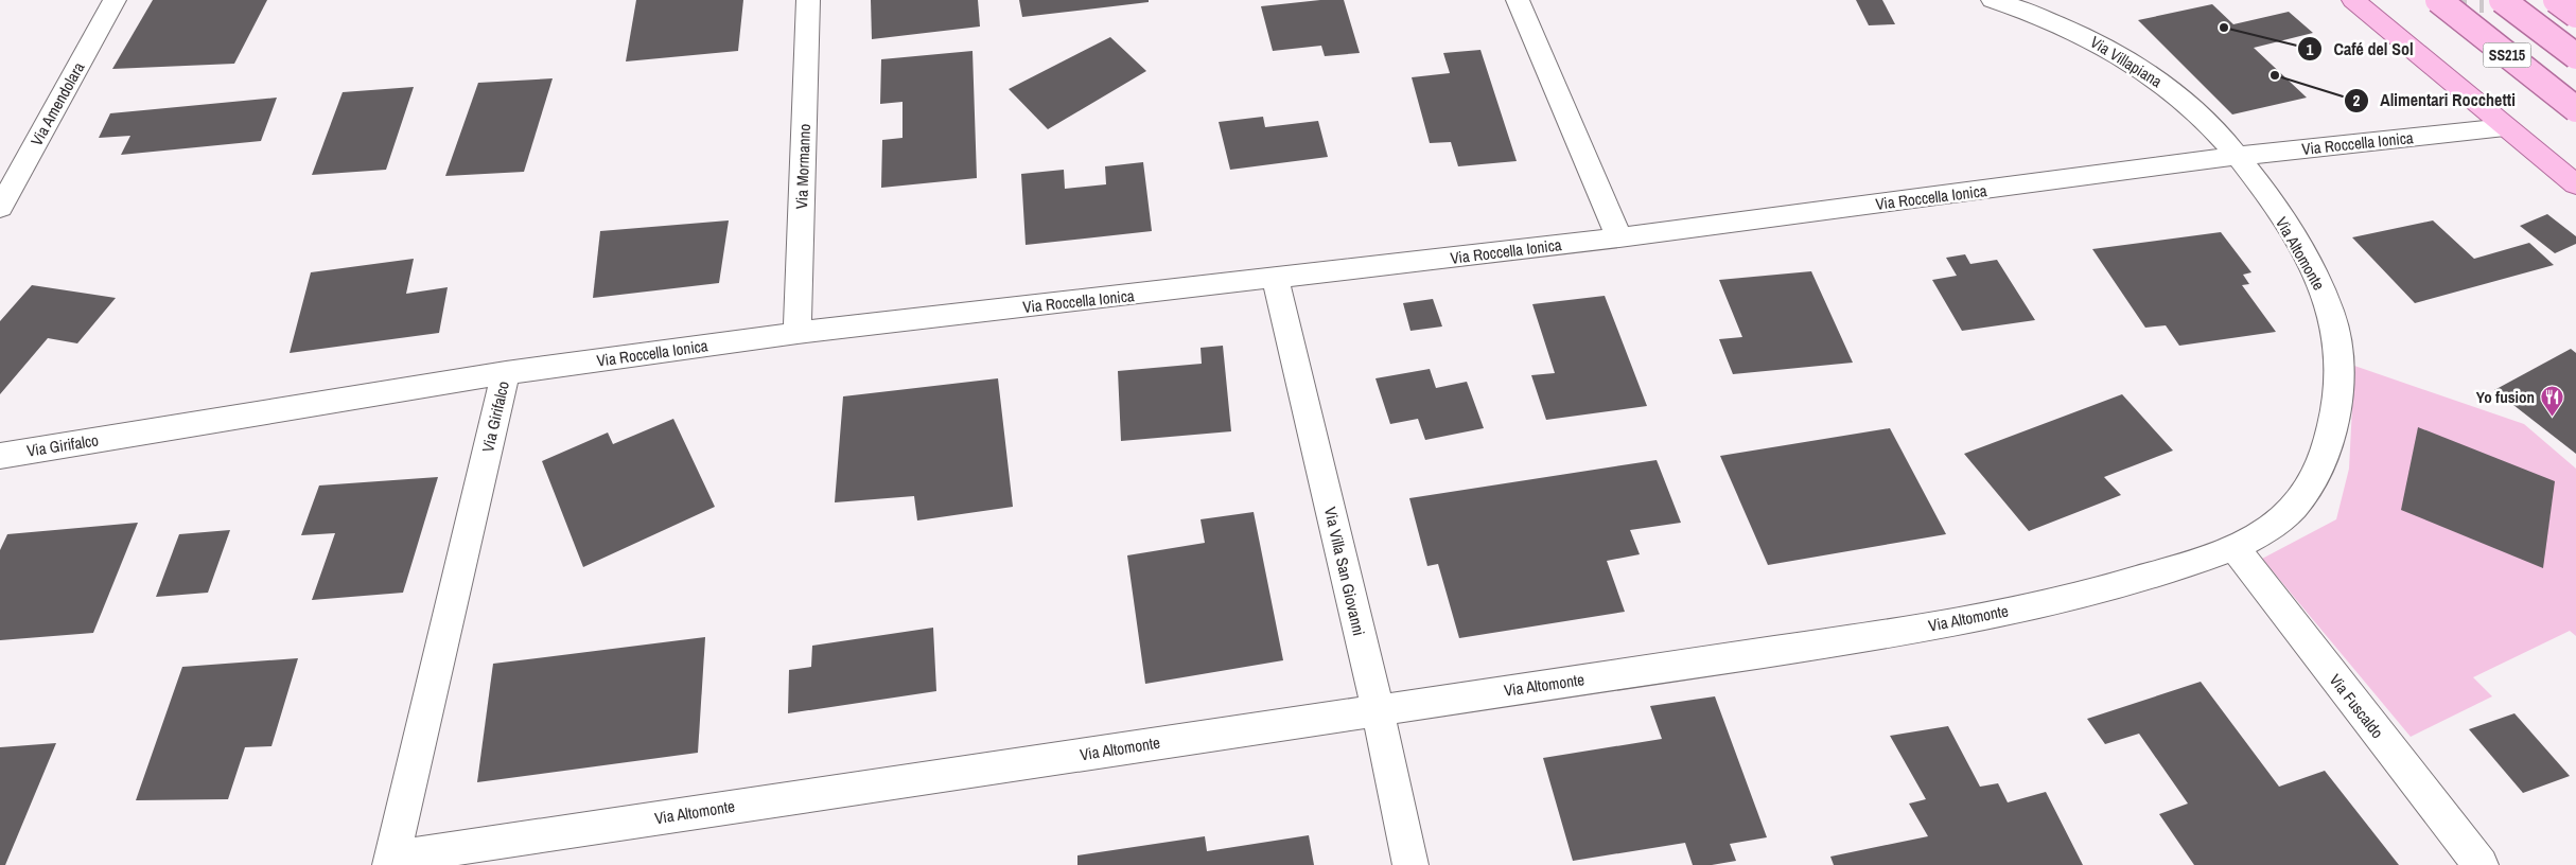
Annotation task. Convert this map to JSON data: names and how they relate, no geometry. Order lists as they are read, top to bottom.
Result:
{
  "streets": {
    "main road": ["SS215"],
    "street": [
      "Via Villapiana",
      "Via Amendolara",
      "Via Roccella Ionica",
      "Via Mormanno",
      "Via Altomonte",
      "Via Girifalco",
      "Via Villa San Giovanni",
      "Via Fuscaldo"
    ]
  },
  "crossings": [
    ["Via Villapiana", "Via Roccella Ionica"],
    ["Via Villapiana", "Via Altomonte"],
    ["Via Roccella Ionica", "Via Mormanno"],
    ["Via Roccella Ionica", "Via Altomonte"],
    ["Via Roccella Ionica", "Via Girifalco"],
    ["Via Roccella Ionica", "Via Villa San Giovanni"],
    ["Via Altomonte", "Via Girifalco"],
    ["Via Altomonte", "Via Villa San Giovanni"],
    ["Via Altomonte", "Via Fuscaldo"]
  ],
  "places": {
    "other": ["Café del Sol", "Alimentari Rocchetti"],
    "restaurant": ["Yo fusion"]
  }
}
